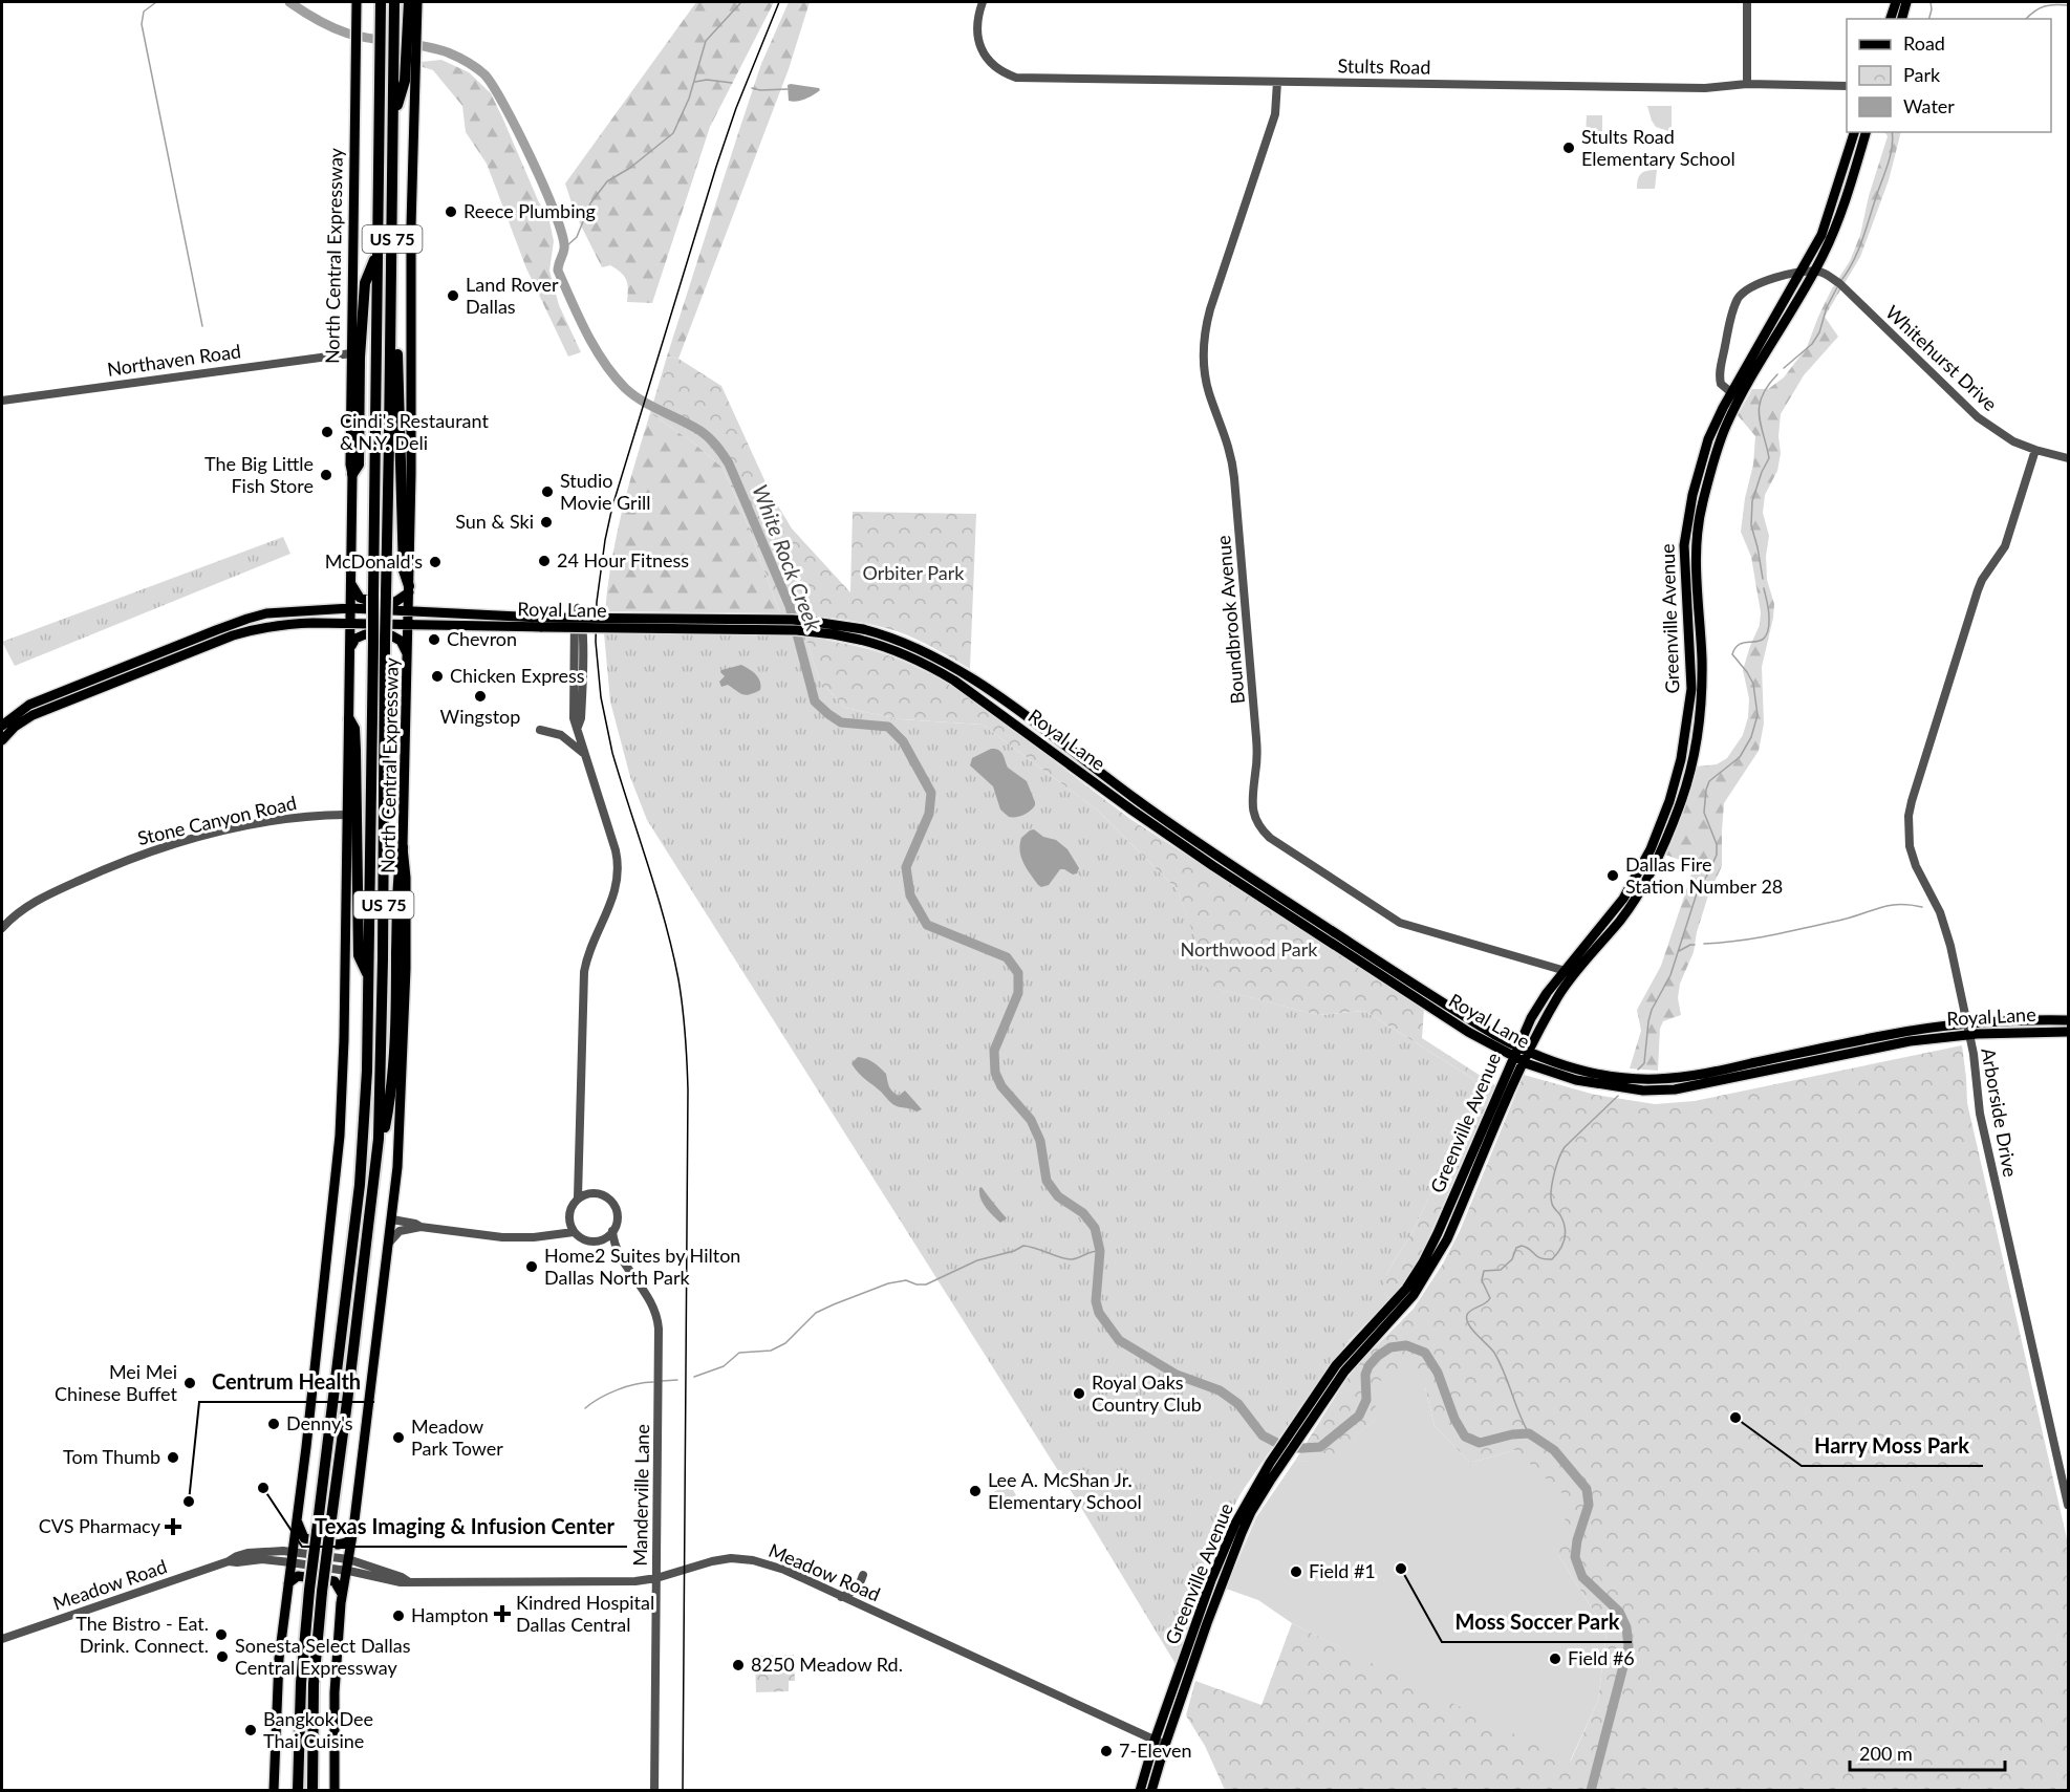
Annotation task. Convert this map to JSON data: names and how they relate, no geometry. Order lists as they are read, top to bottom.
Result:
{
  "streets": {
    "highway": ["US 75", "North Central Expressway"],
    "main road": ["Royal Lane", "Greenville Avenue"],
    "street": [
      "Stults Road",
      "Whitehurst Drive",
      "Northaven Road",
      "Boundbrook Avenue",
      "Stone Canyon Road",
      "Arborside Drive",
      "Manderville Lane",
      "Meadow Road"
    ]
  },
  "crossings": [
    ["Stults Road", "Boundbrook Avenue"],
    ["North Central Expressway", "Northaven Road"],
    ["North Central Expressway", "Royal Lane"],
    ["North Central Expressway", "Stone Canyon Road"],
    ["North Central Expressway", "Meadow Road"],
    ["Whitehurst Drive", "Greenville Avenue"],
    ["Whitehurst Drive", "Arborside Drive"],
    ["Royal Lane", "Greenville Avenue"],
    ["Royal Lane", "Arborside Drive"],
    ["Greenville Avenue", "Boundbrook Avenue"],
    ["Greenville Avenue", "Meadow Road"],
    ["Manderville Lane", "Meadow Road"]
  ],
  "water": ["White Rock Creek"],
  "parks": ["Orbiter Park", "Northwood Park"],
  "places": {
    "other": [
      "Stults Road Elementary School",
      "Reece Plumbing",
      "Land Rover Dallas",
      "Cindi's Restaurant & N.Y. Deli",
      "The Big Little Fish Store",
      "Studio Movie Grill",
      "Sun & Ski",
      "24 Hour Fitness",
      "McDonald's",
      "Chevron",
      "Chicken Express",
      "Wingstop",
      "Dallas Fire Station Number 28",
      "Home2 Suites by Hilton Dallas North Park",
      "Mei Mei Chinese Buffet",
      "Royal Oaks Country Club",
      "Harry Moss Park",
      "Denny's",
      "Meadow Park Tower",
      "Tom Thumb",
      "Texas Imaging & Infusion Center",
      "Lee A. McShan Jr. Elementary School",
      "Centrum Health",
      "Moss Soccer Park",
      "Field #1",
      "Hampton",
      "The Bistro - Eat. Drink. Connect.",
      "Sonesta Select Dallas Central Expressway",
      "Field #6",
      "8250 Meadow Rd.",
      "Bangkok Dee Thai Cuisine",
      "7-Eleven"
    ],
    "health": ["CVS Pharmacy", "Kindred Hospital Dallas Central"]
  },
  "legend": ["Road", "Park", "Water"],
  "scale_bar": "200 m"
}
